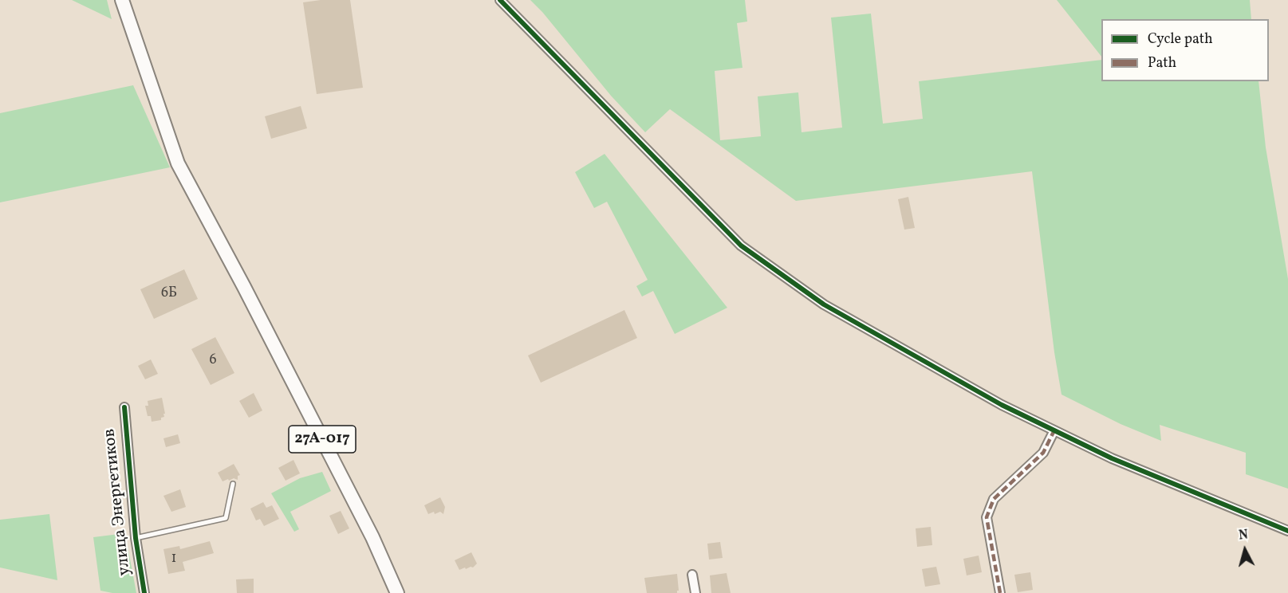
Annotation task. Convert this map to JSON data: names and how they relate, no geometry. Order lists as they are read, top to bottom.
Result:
{
  "streets": {
    "main road": ["27А-017"],
    "street": ["улица Энергетиков"]
  },
  "house_numbers": ["6Б", "6", "1"],
  "legend": ["Cycle path", "Path"],
  "north": "top"
}
